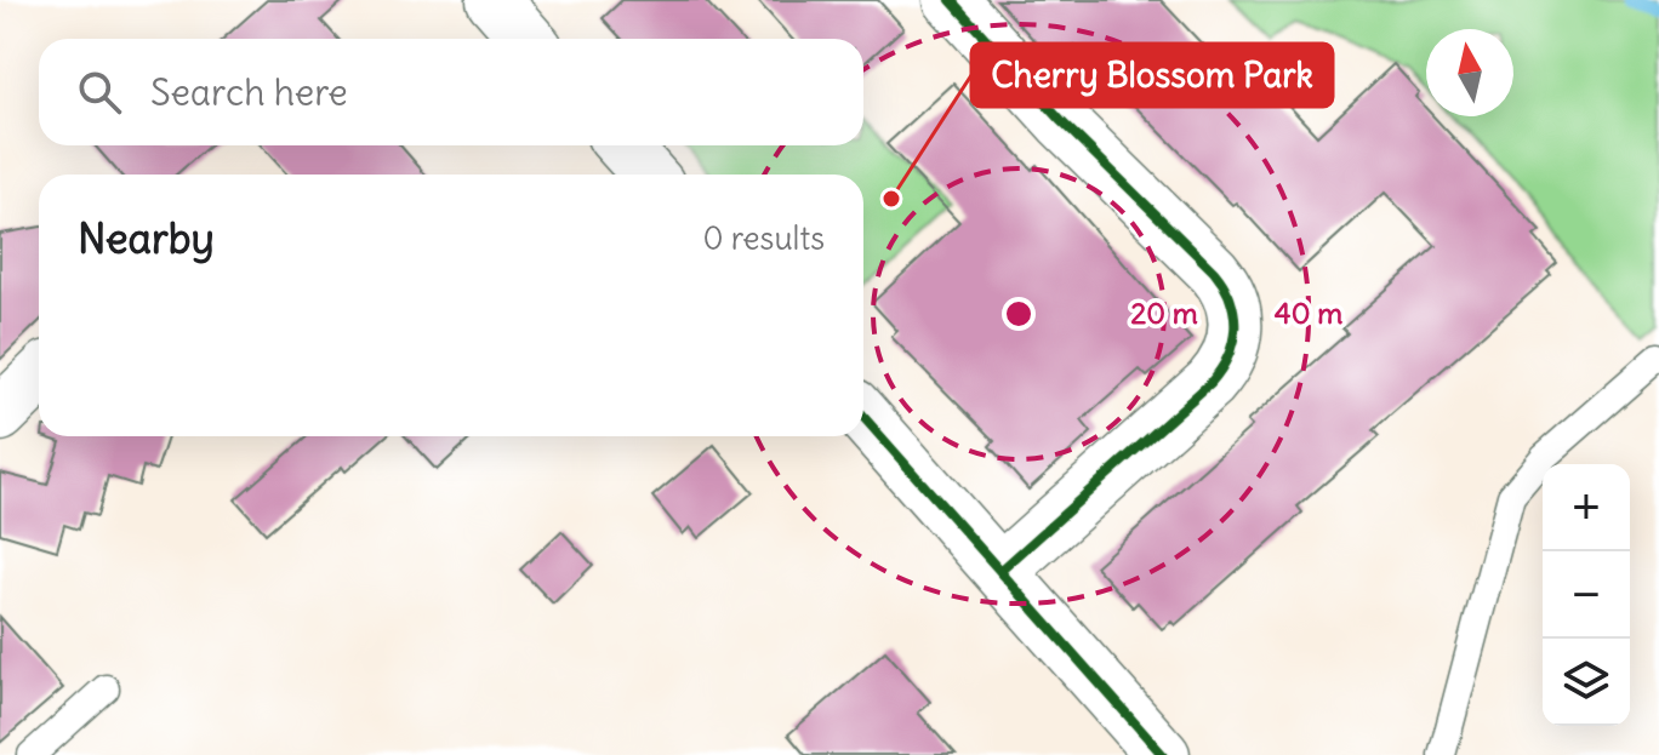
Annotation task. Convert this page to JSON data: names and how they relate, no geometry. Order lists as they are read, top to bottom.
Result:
{
  "places": ["Cherry Blossom Park"],
  "north": "top",
  "page": {
    "search": "Search here",
    "heading": ["Nearby", "0 results"],
    "map_buttons": ["+", "−"]
  },
  "rings": ["20 m", "40 m"]
}
